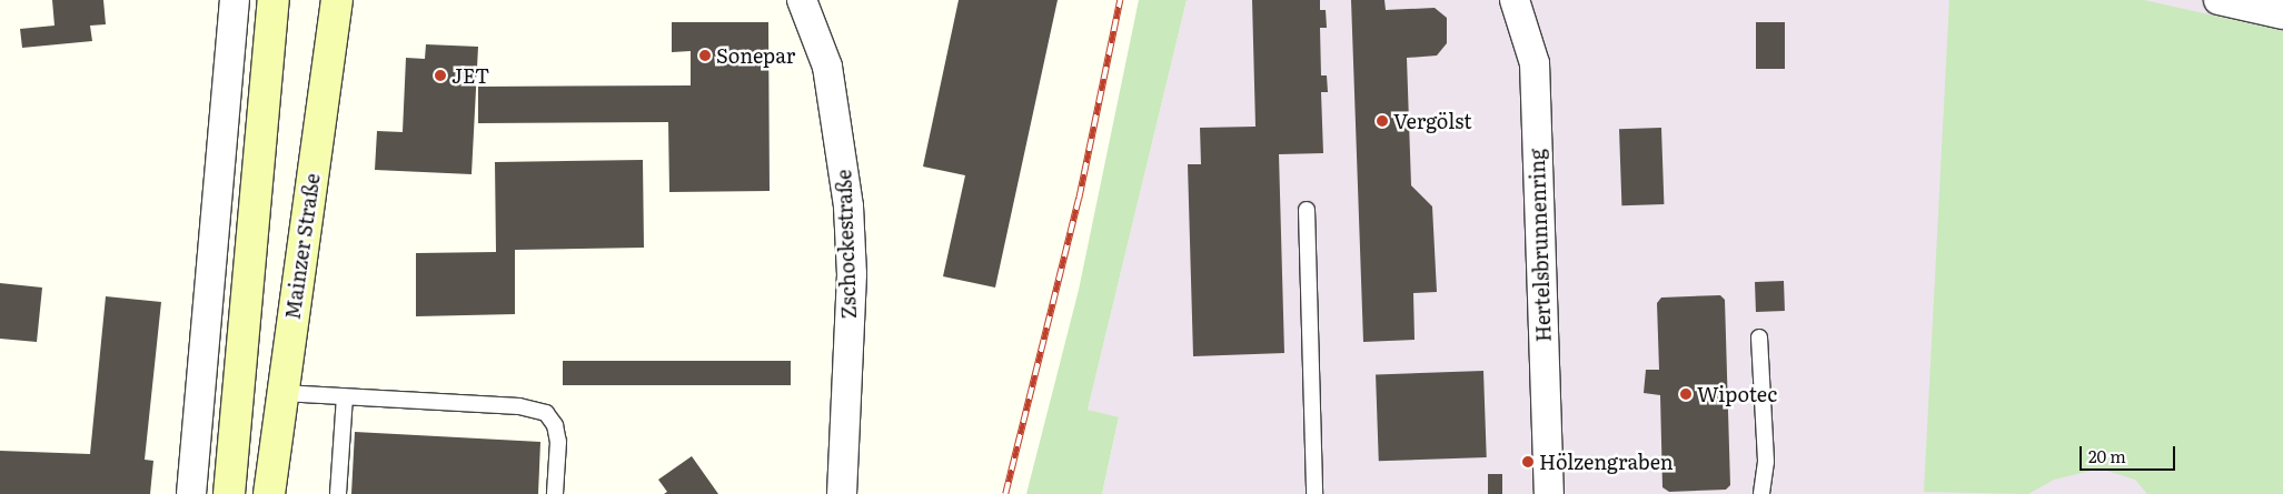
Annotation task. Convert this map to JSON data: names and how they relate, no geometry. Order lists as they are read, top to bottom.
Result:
{
  "streets": {
    "main road": ["Mainzer Straße"],
    "street": ["Zschockestraße", "Hertelsbrunnenring"]
  },
  "places": [
    "Sonepar",
    "JET",
    "Vergölst",
    "Wipotec",
    "Hölzengraben"
  ],
  "scale_bar": "20 m"
}
